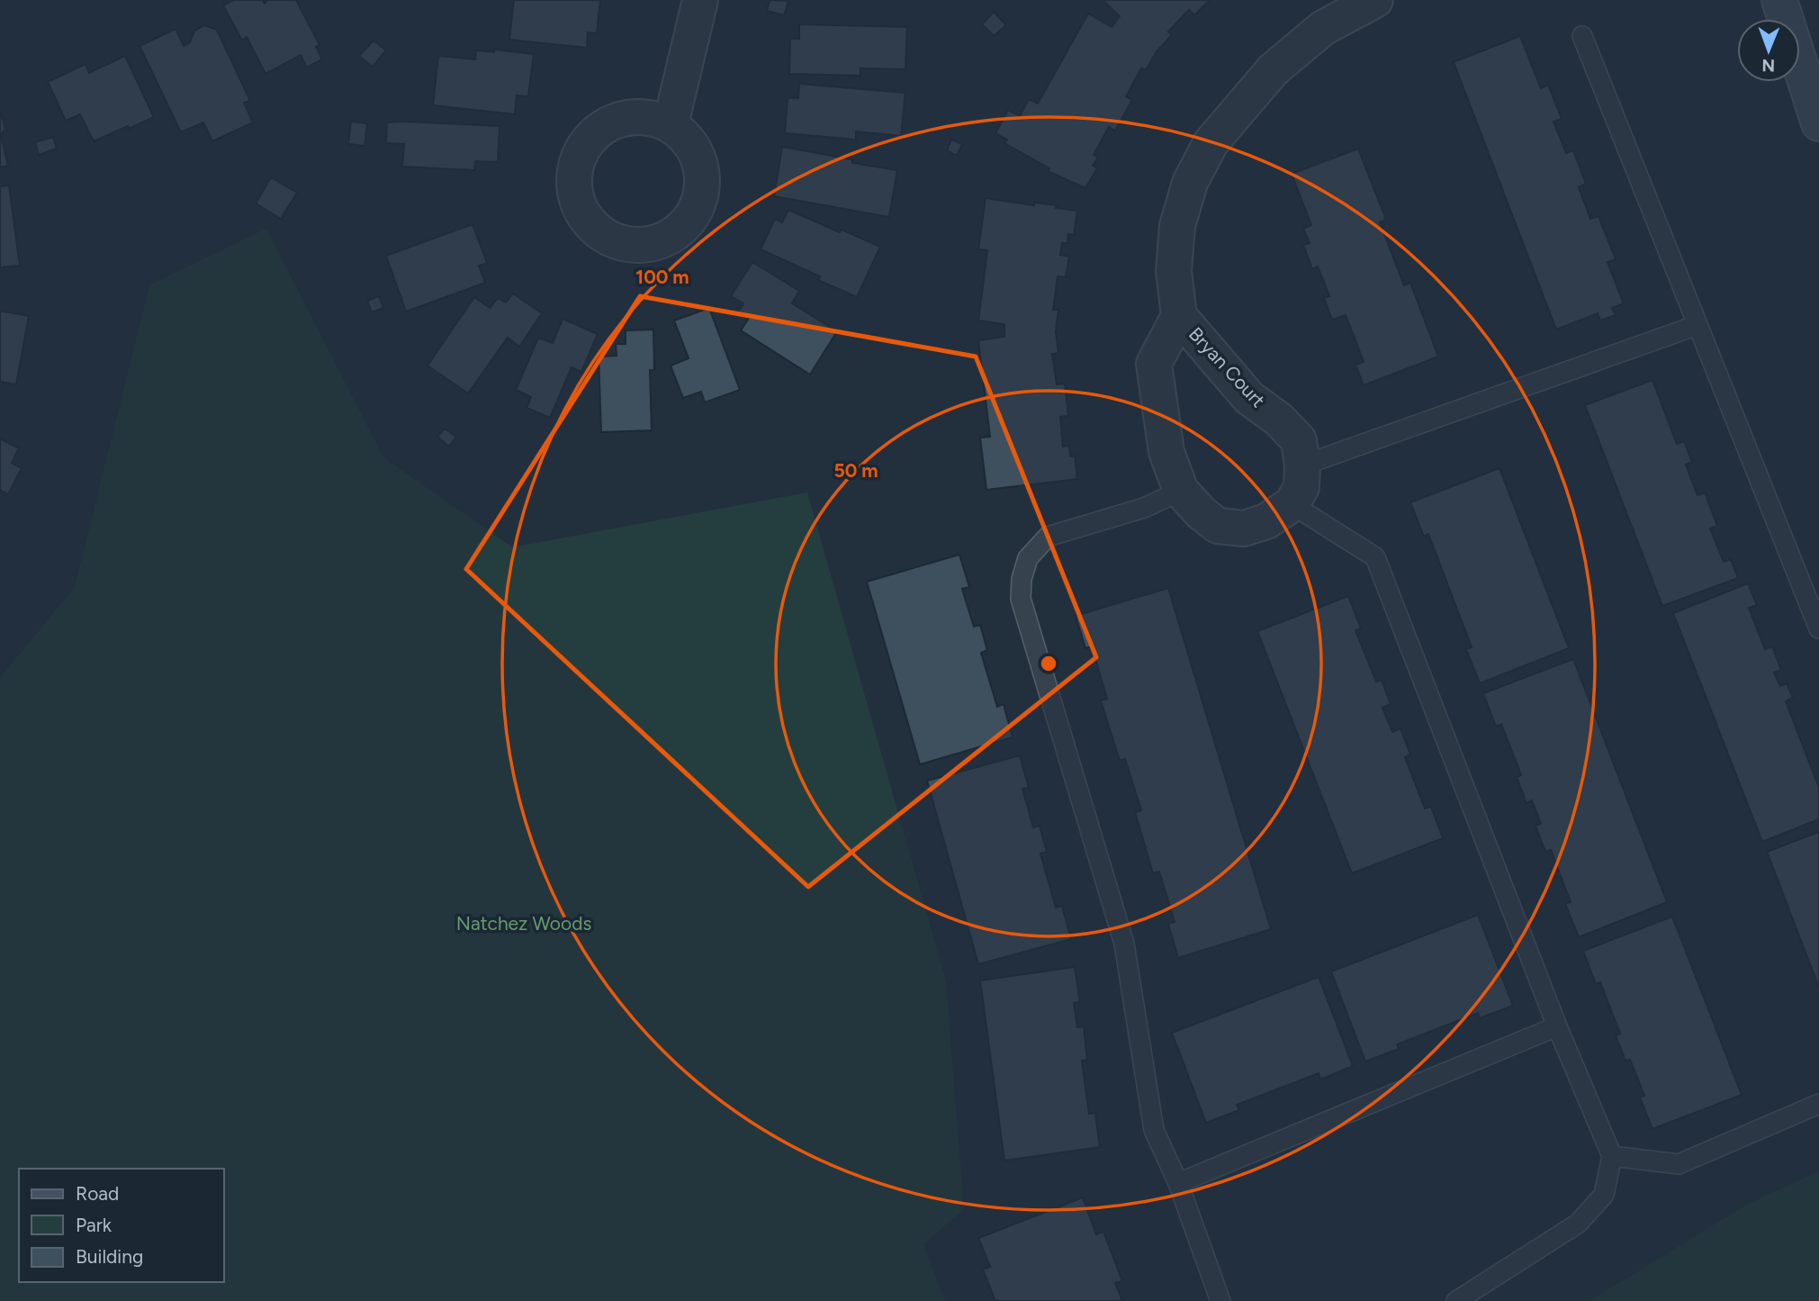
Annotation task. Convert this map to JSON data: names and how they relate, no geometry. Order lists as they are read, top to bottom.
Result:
{
  "streets": {
    "street": ["Bryan Court"]
  },
  "parks": ["Natchez Woods"],
  "legend": ["Road", "Park", "Building"],
  "north": "bottom",
  "rings": ["100 m", "50 m"]
}
